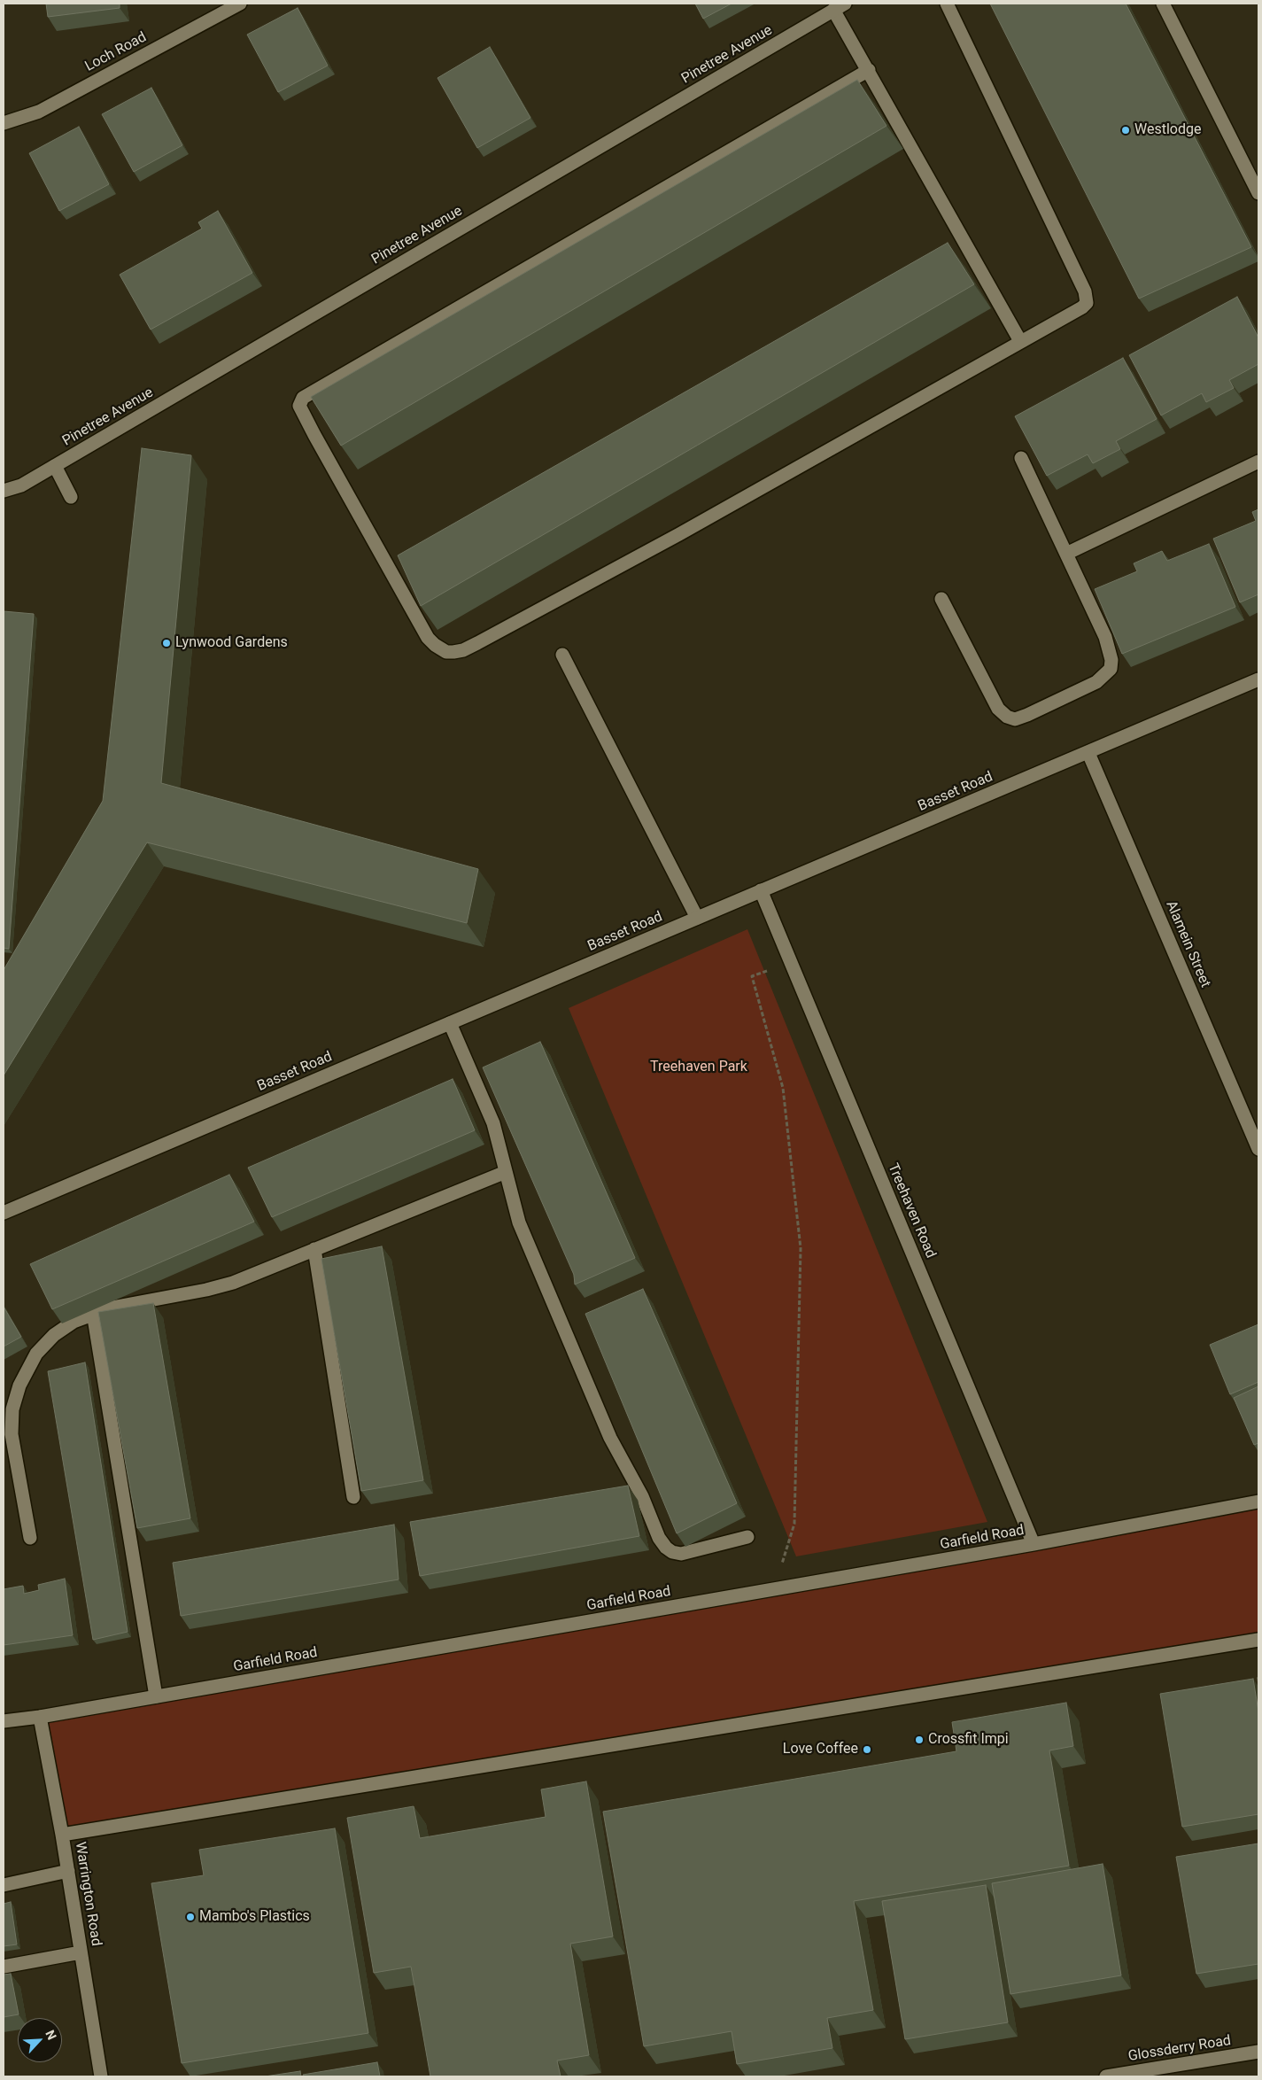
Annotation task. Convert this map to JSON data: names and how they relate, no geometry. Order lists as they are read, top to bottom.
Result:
{
  "streets": {
    "street": [
      "Loch Road",
      "Pinetree Avenue",
      "Basset Road",
      "Alamein Street",
      "Treehaven Road",
      "Garfield Road",
      "Warrington Road",
      "Glossderry Road"
    ]
  },
  "crossings": [
    ["Basset Road", "Alamein Street"],
    ["Basset Road", "Treehaven Road"],
    ["Treehaven Road", "Garfield Road"],
    ["Garfield Road", "Warrington Road"]
  ],
  "parks": ["Treehaven Park"],
  "places": [
    "Westlodge",
    "Lynwood Gardens",
    "Crossfit Impi",
    "Love Coffee",
    "Mambo's Plastics"
  ],
  "north": "top right"
}
